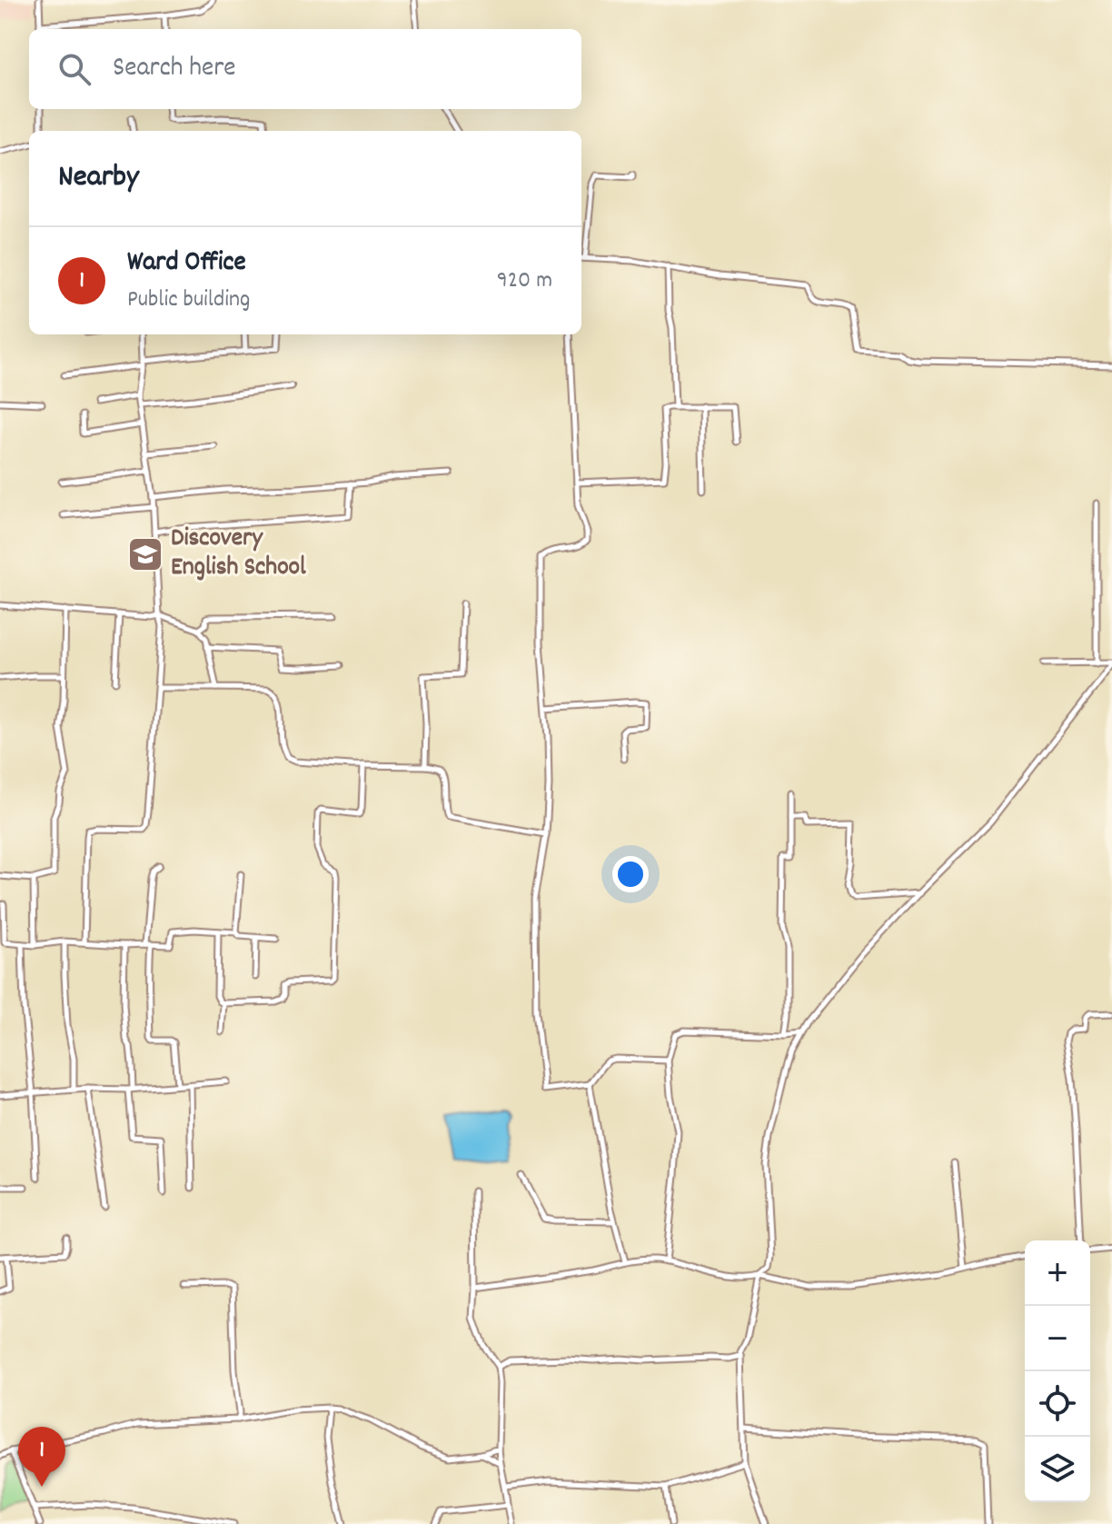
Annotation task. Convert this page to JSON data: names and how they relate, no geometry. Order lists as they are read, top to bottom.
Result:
{
  "places": {
    "school or university": ["Discovery English School"]
  },
  "page": {
    "search": "Search here",
    "heading": "Nearby",
    "list": [
      {
        "mark": "1",
        "name": "Ward Office",
        "note": "Public building",
        "value": "920 m"
      }
    ],
    "map_buttons": ["+", "−"],
    "pins": "1"
  }
}
